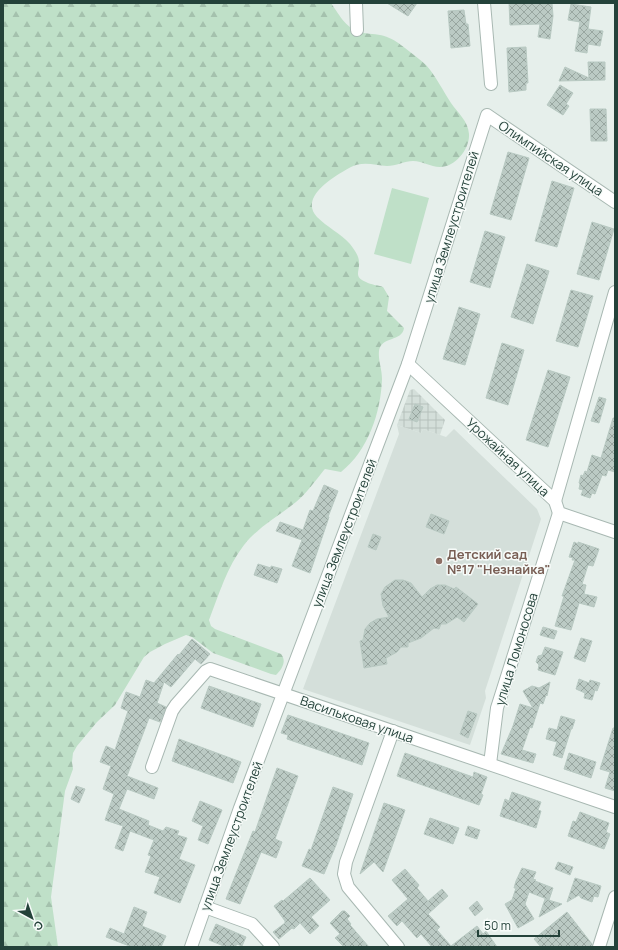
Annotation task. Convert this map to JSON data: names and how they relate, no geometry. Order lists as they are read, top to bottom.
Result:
{
  "streets": {
    "street": [
      "Олимпийская улица",
      "улица Землеустроителей",
      "Урожайная улица",
      "улица Ломоносова",
      "Васильковая улица"
    ]
  },
  "crossings": [
    ["Олимпийская улица", "улица Землеустроителей"],
    ["улица Землеустроителей", "Урожайная улица"],
    ["улица Землеустроителей", "Васильковая улица"],
    ["Урожайная улица", "улица Ломоносова"],
    ["улица Ломоносова", "Васильковая улица"]
  ],
  "places": ["Детский сад №17 \"Незнайка\""],
  "scale_bar": "50 m",
  "north": "bottom right"
}
